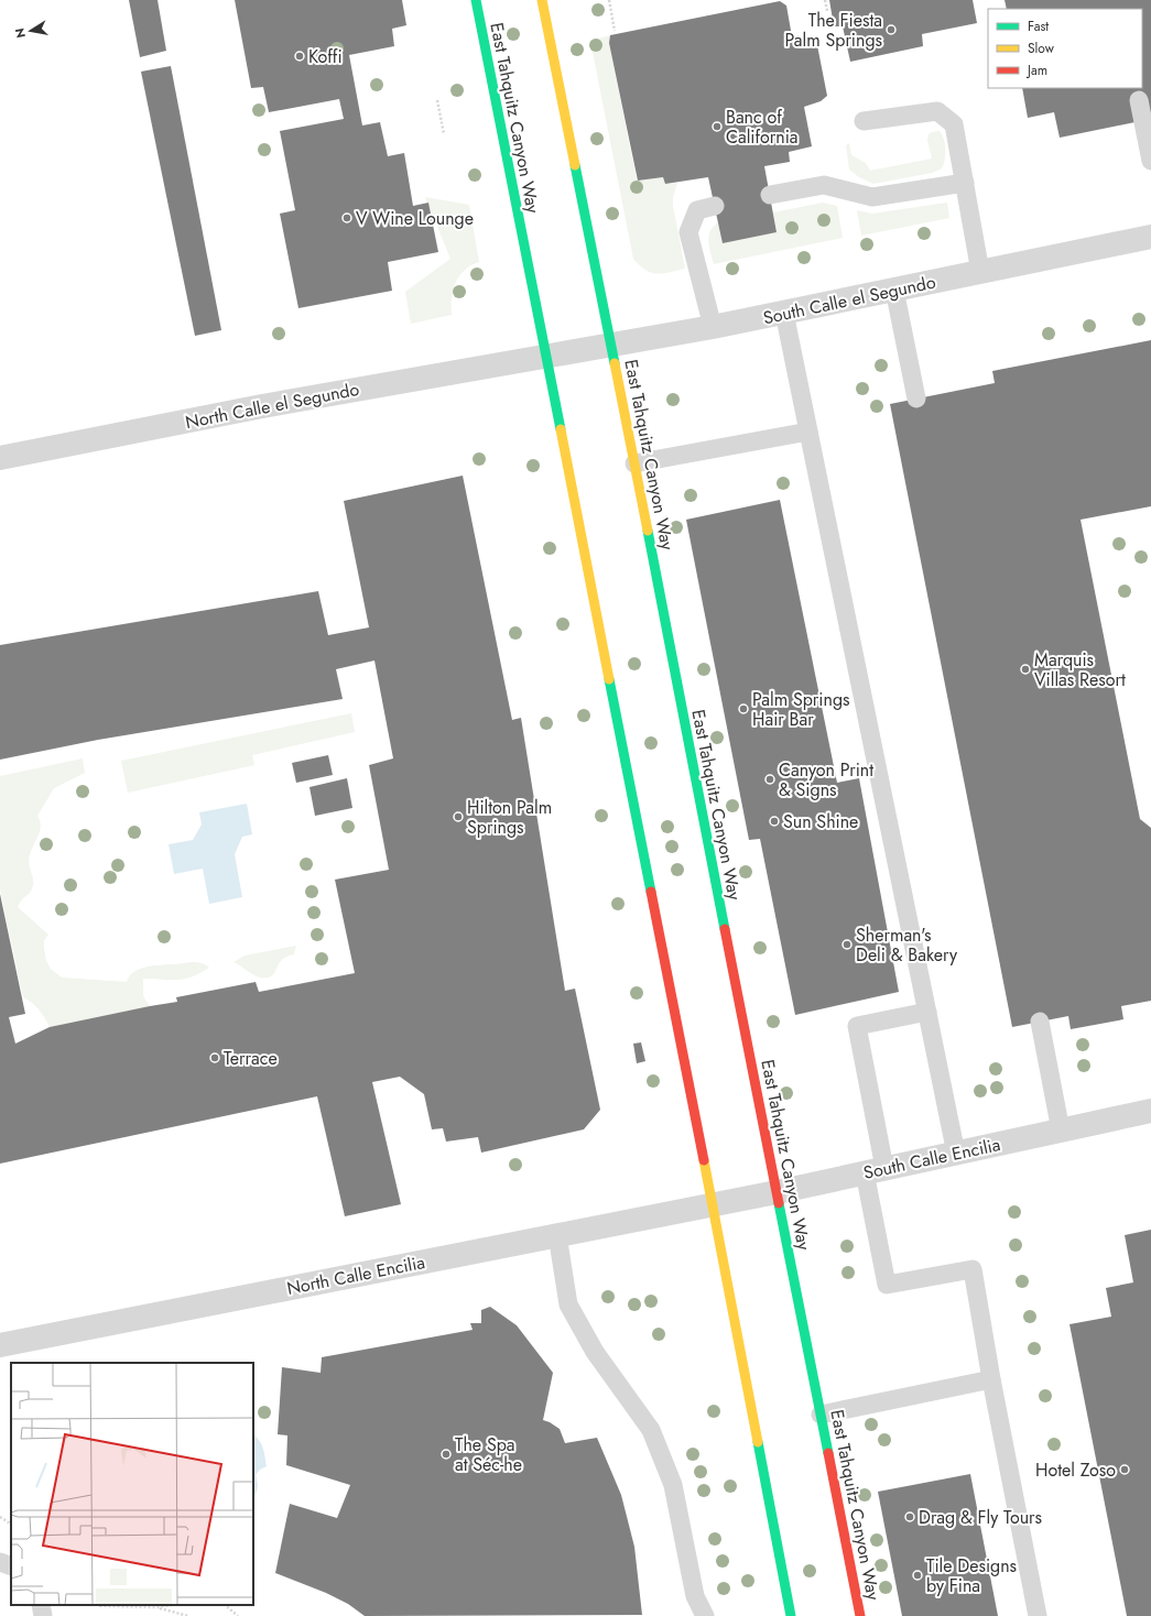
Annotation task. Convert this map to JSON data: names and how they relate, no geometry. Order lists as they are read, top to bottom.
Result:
{
  "streets": {
    "main road": ["East Tahquitz Canyon Way"],
    "street": [
      "South Calle el Segundo",
      "North Calle el Segundo",
      "South Calle Encilia",
      "North Calle Encilia"
    ]
  },
  "crossings": [
    ["East Tahquitz Canyon Way", "South Calle el Segundo"],
    ["East Tahquitz Canyon Way", "North Calle el Segundo"],
    ["East Tahquitz Canyon Way", "South Calle Encilia"],
    ["East Tahquitz Canyon Way", "North Calle Encilia"],
    ["South Calle el Segundo", "North Calle el Segundo"],
    ["South Calle Encilia", "North Calle Encilia"]
  ],
  "places": [
    "The Fiesta Palm Springs",
    "Koffi",
    "Banc of California",
    "V Wine Lounge",
    "Marquis Villas Resort",
    "Palm Springs Hair Bar",
    "Canyon Print & Signs",
    "Hilton Palm Springs",
    "Sun Shine",
    "Sherman's Deli & Bakery",
    "Terrace",
    "The Spa at Séc-he",
    "Hotel Zoso",
    "Drag & Fly Tours",
    "Tile Designs by Fina"
  ],
  "legend": ["Fast", "Slow", "Jam"],
  "north": "left"
}
